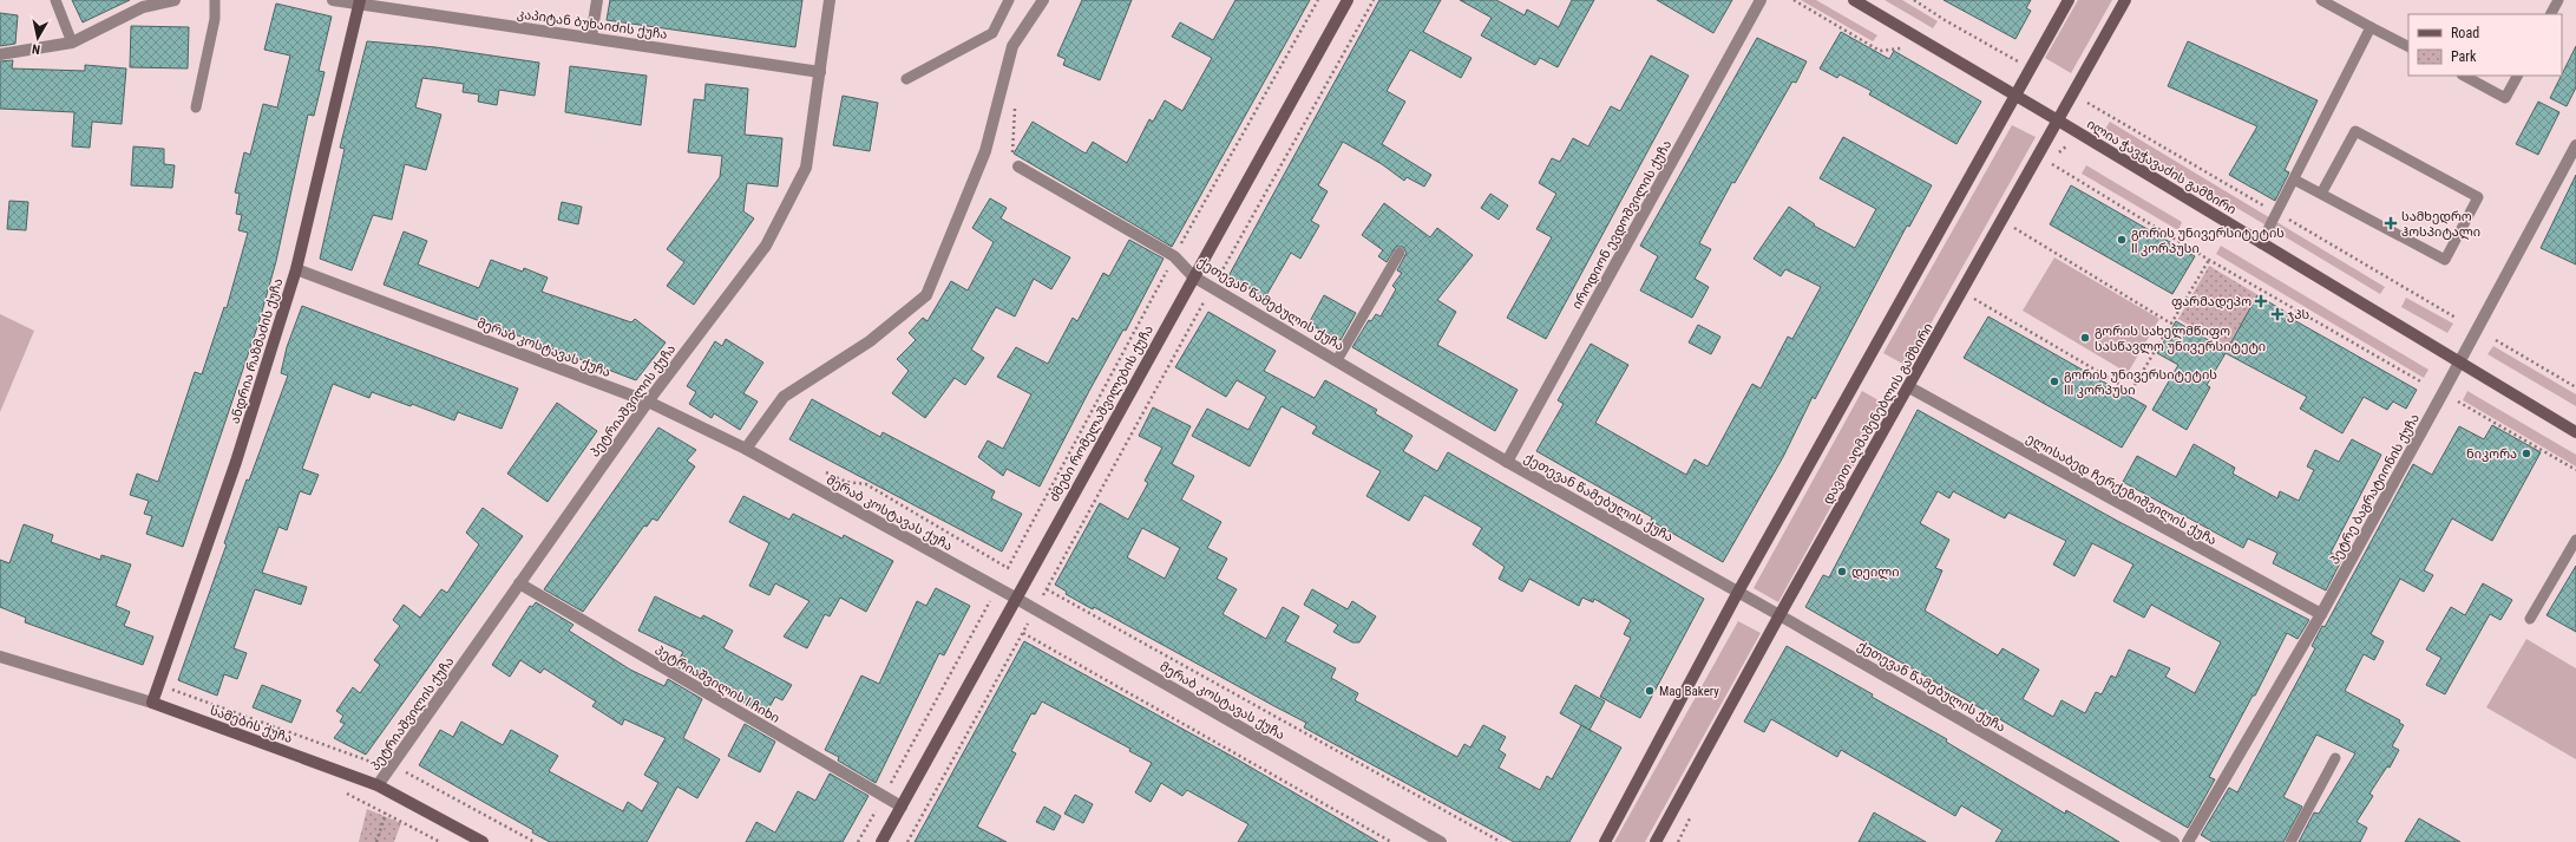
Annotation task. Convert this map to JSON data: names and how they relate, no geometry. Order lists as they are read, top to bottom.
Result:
{
  "streets": {
    "street": [
      "კაპიტან ბუხაიძის ქუჩა",
      "ილია ჭავჭავაძის გამზირი",
      "იროდიონ ევდოშვილის ქუჩა",
      "ქეთევან წამებულის ქუჩა",
      "მერაბ კოსტავას ქუჩა",
      "ანდრია რაზმაძის ქუჩა",
      "პეტრიაშვილის ქუჩა",
      "ძმები რომელაშვილების ქუჩა",
      "დავით აღმაშენებლის გამზირი",
      "ელისაბედ ჩერქეზიშვილის ქუჩა",
      "პეტრე ბაგრატიონის ქუჩა",
      "პეტრიაშვილის I ჩიხი",
      "სამების ქუჩა"
    ]
  },
  "crossings": [
    ["კაპიტან ბუხაიძის ქუჩა", "ანდრია რაზმაძის ქუჩა"],
    ["კაპიტან ბუხაიძის ქუჩა", "პეტრიაშვილის ქუჩა"],
    ["ილია ჭავჭავაძის გამზირი", "დავით აღმაშენებლის გამზირი"],
    ["ილია ჭავჭავაძის გამზირი", "პეტრე ბაგრატიონის ქუჩა"],
    ["იროდიონ ევდოშვილის ქუჩა", "ქეთევან წამებულის ქუჩა"],
    ["ქეთევან წამებულის ქუჩა", "ძმები რომელაშვილების ქუჩა"],
    ["ქეთევან წამებულის ქუჩა", "დავით აღმაშენებლის გამზირი"],
    ["მერაბ კოსტავას ქუჩა", "ანდრია რაზმაძის ქუჩა"],
    ["მერაბ კოსტავას ქუჩა", "პეტრიაშვილის ქუჩა"],
    ["მერაბ კოსტავას ქუჩა", "ძმები რომელაშვილების ქუჩა"],
    ["ანდრია რაზმაძის ქუჩა", "სამების ქუჩა"],
    ["პეტრიაშვილის ქუჩა", "პეტრიაშვილის I ჩიხი"],
    ["პეტრიაშვილის ქუჩა", "სამების ქუჩა"],
    ["ძმები რომელაშვილების ქუჩა", "პეტრიაშვილის I ჩიხი"],
    ["დავით აღმაშენებლის გამზირი", "ელისაბედ ჩერქეზიშვილის ქუჩა"],
    ["ელისაბედ ჩერქეზიშვილის ქუჩა", "პეტრე ბაგრატიონის ქუჩა"]
  ],
  "places": {
    "health": ["სამხედრო ჰოსპიტალი", "ფარმადეპო", "ჯპს"],
    "other": [
      "გორის უნივერსიტეტის II კორპუსი",
      "გორის სახელმწიფო სასწავლო უნივერსიტეტი",
      "გორის უნივერსიტეტის III კორპუსი",
      "ნიკორა",
      "დეილი",
      "Mag Bakery"
    ]
  },
  "legend": ["Road", "Park"],
  "north": "bottom"
}
